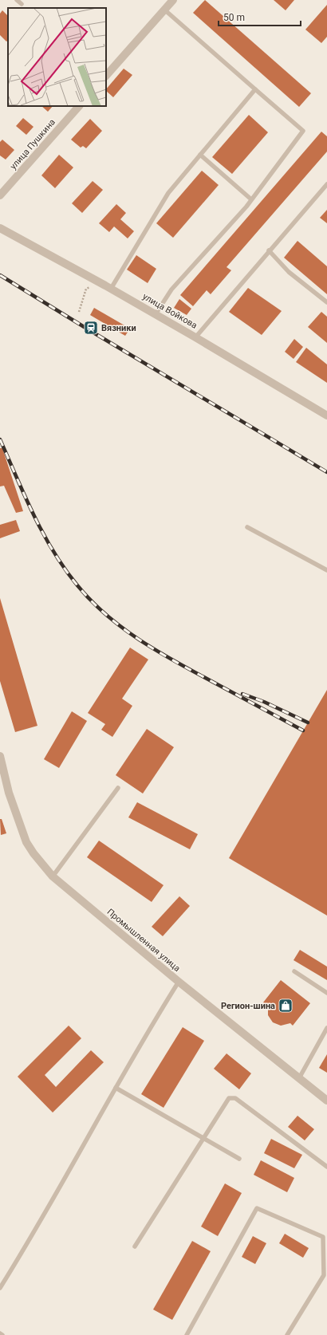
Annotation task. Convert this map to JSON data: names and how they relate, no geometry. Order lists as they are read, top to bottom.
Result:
{
  "streets": {
    "street": ["улица Пушкина", "улица Войкова", "Промышленная улица"]
  },
  "places": {
    "station": ["Вязники"],
    "shop": ["Регион-шина"]
  },
  "scale_bar": "50 m"
}
